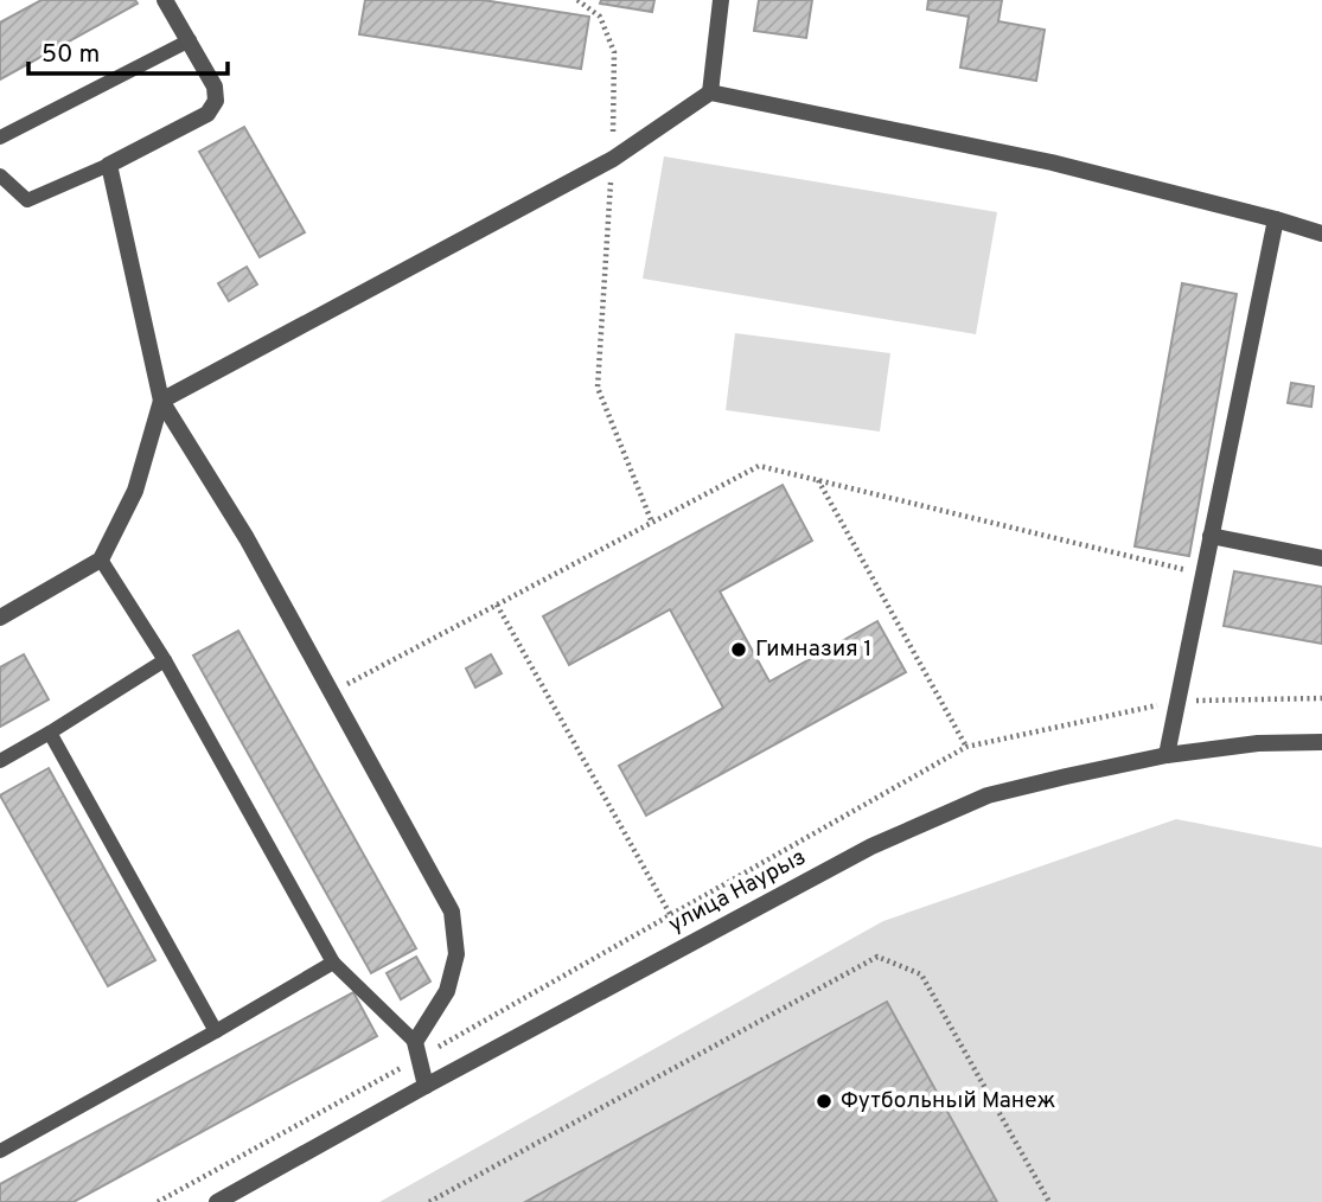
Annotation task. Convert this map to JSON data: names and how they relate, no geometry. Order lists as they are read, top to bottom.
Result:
{
  "streets": {
    "street": ["улица Наурыз"]
  },
  "places": ["Гимназия 1", "Футбольный Манеж"],
  "scale_bar": "50 m"
}
